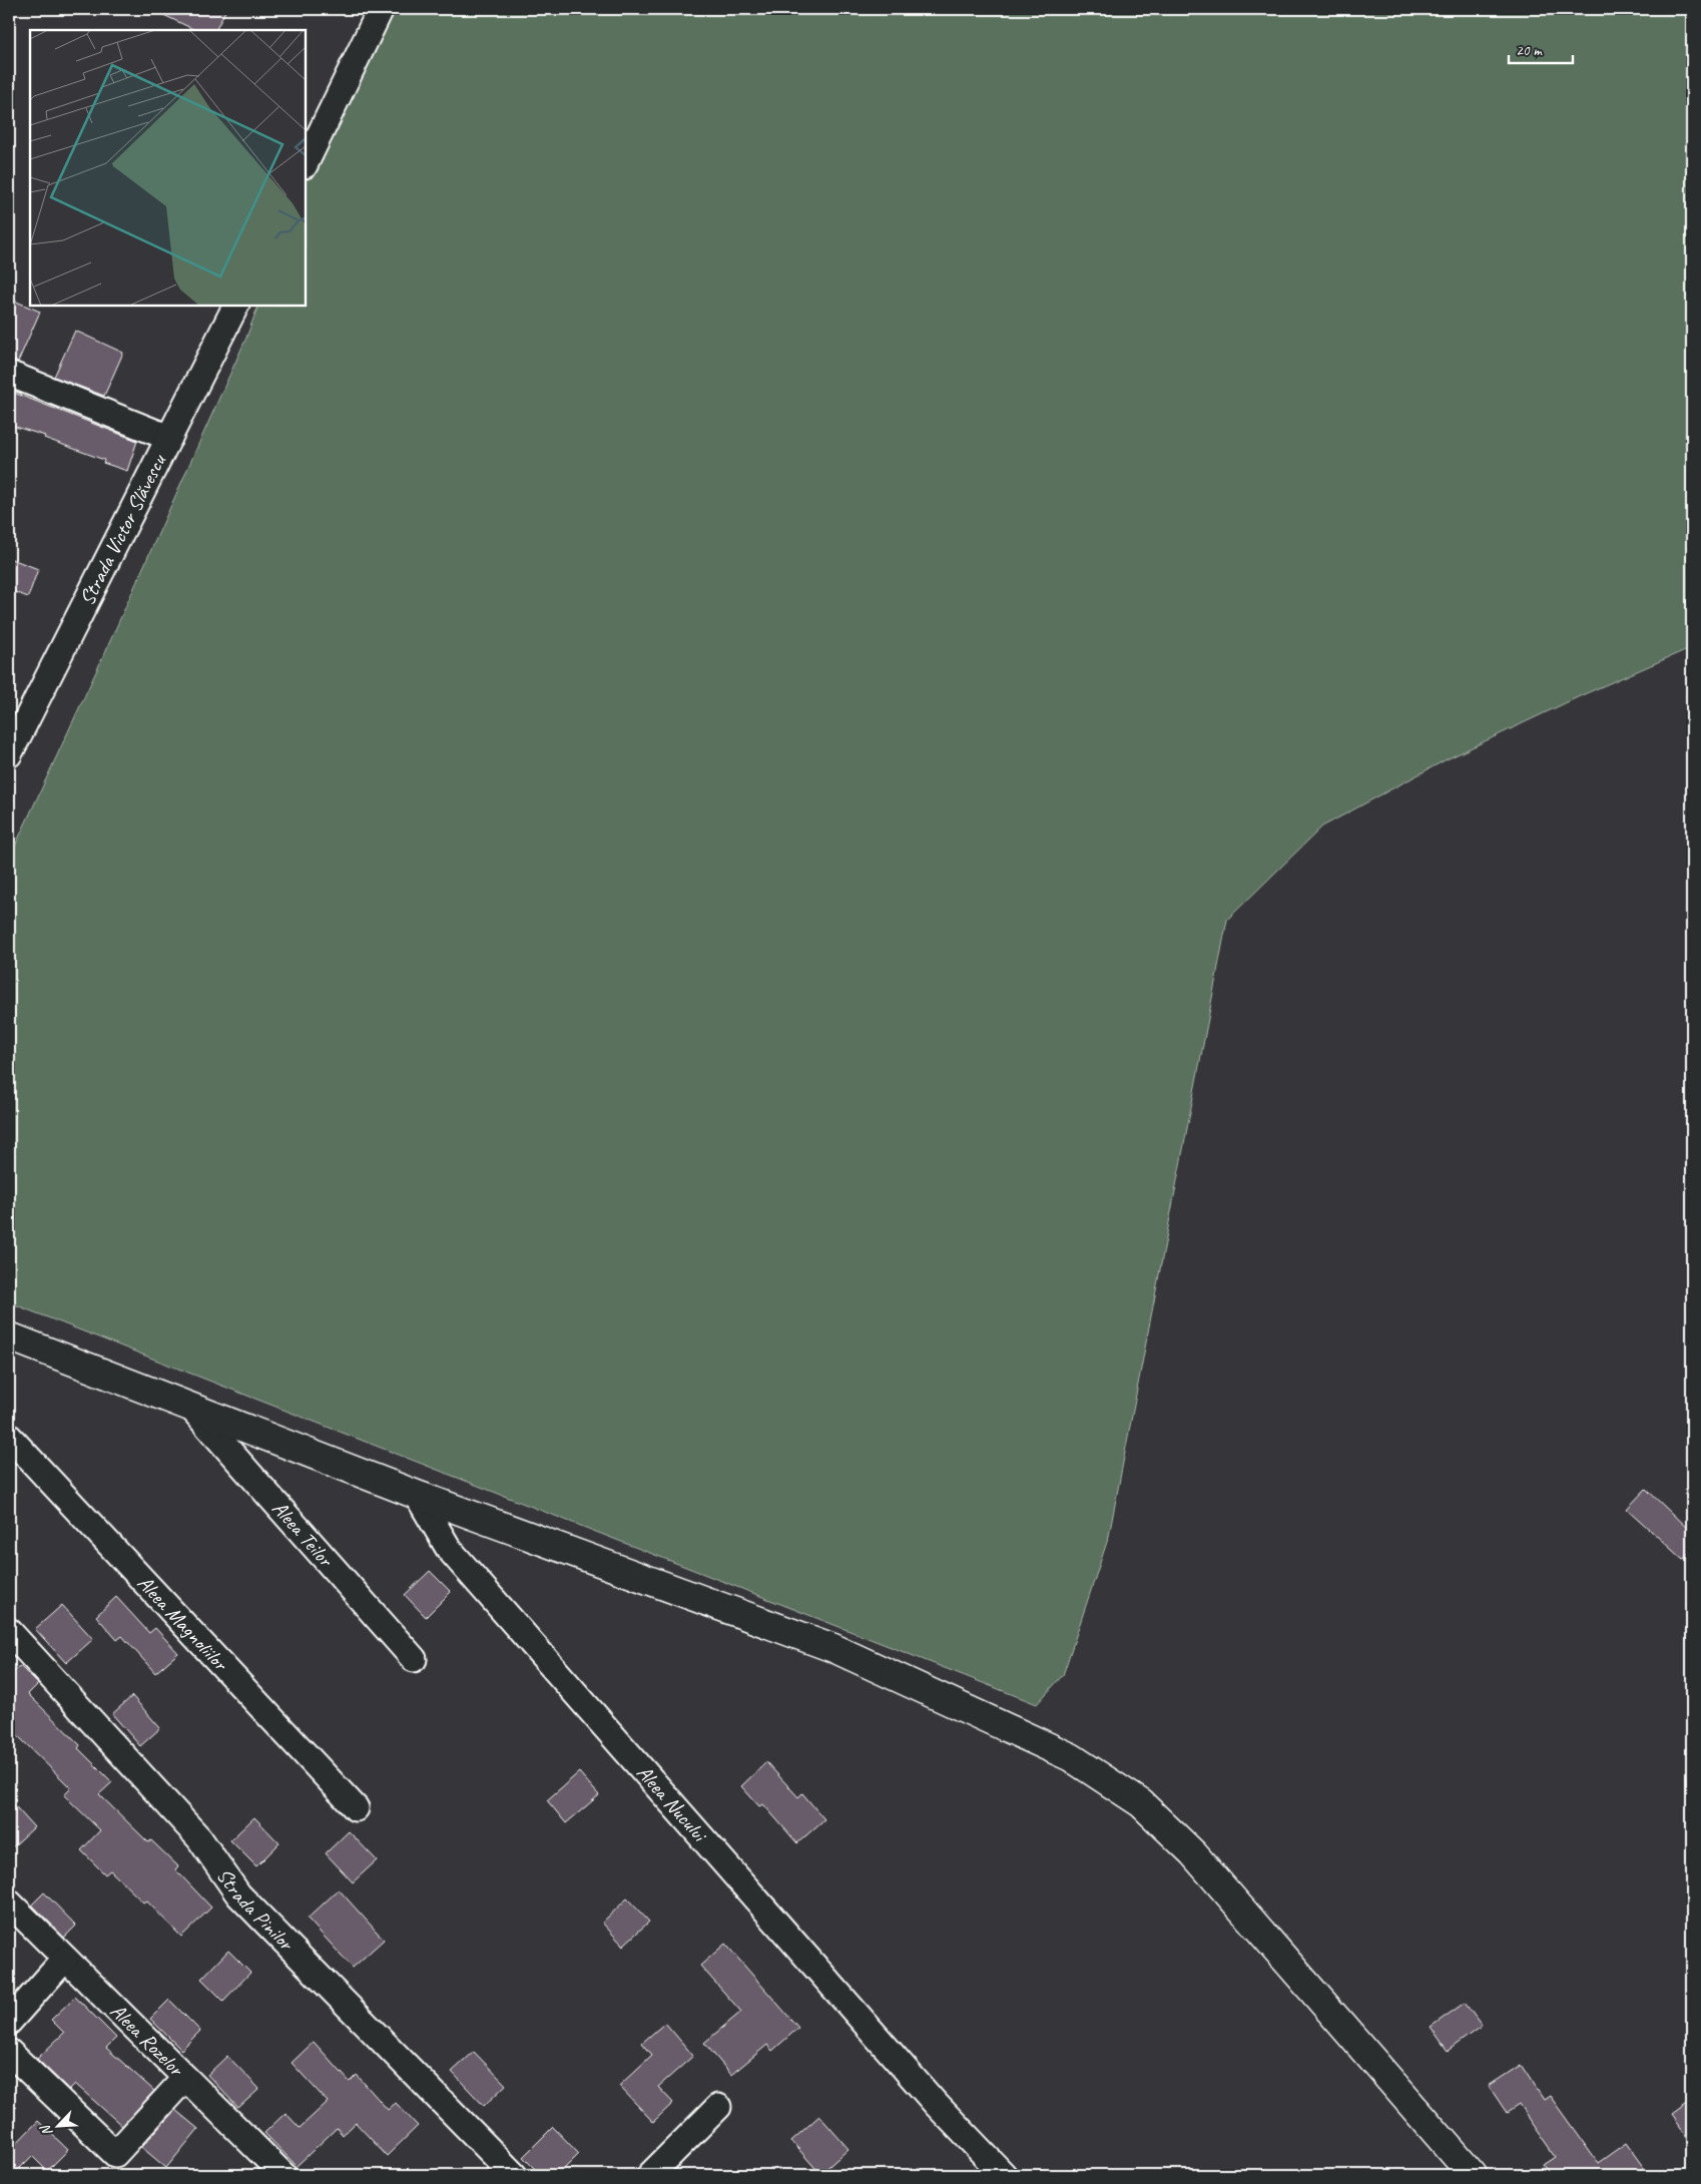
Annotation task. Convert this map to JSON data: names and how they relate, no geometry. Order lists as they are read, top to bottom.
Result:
{
  "streets": {
    "street": [
      "Strada Victor Slăvescu",
      "Aleea Teilor",
      "Aleea Magnoliilor",
      "Aleea Nucului",
      "Strada Pinilor",
      "Aleea Rozelor"
    ]
  },
  "scale_bar": "20 m",
  "north": "bottom left"
}
